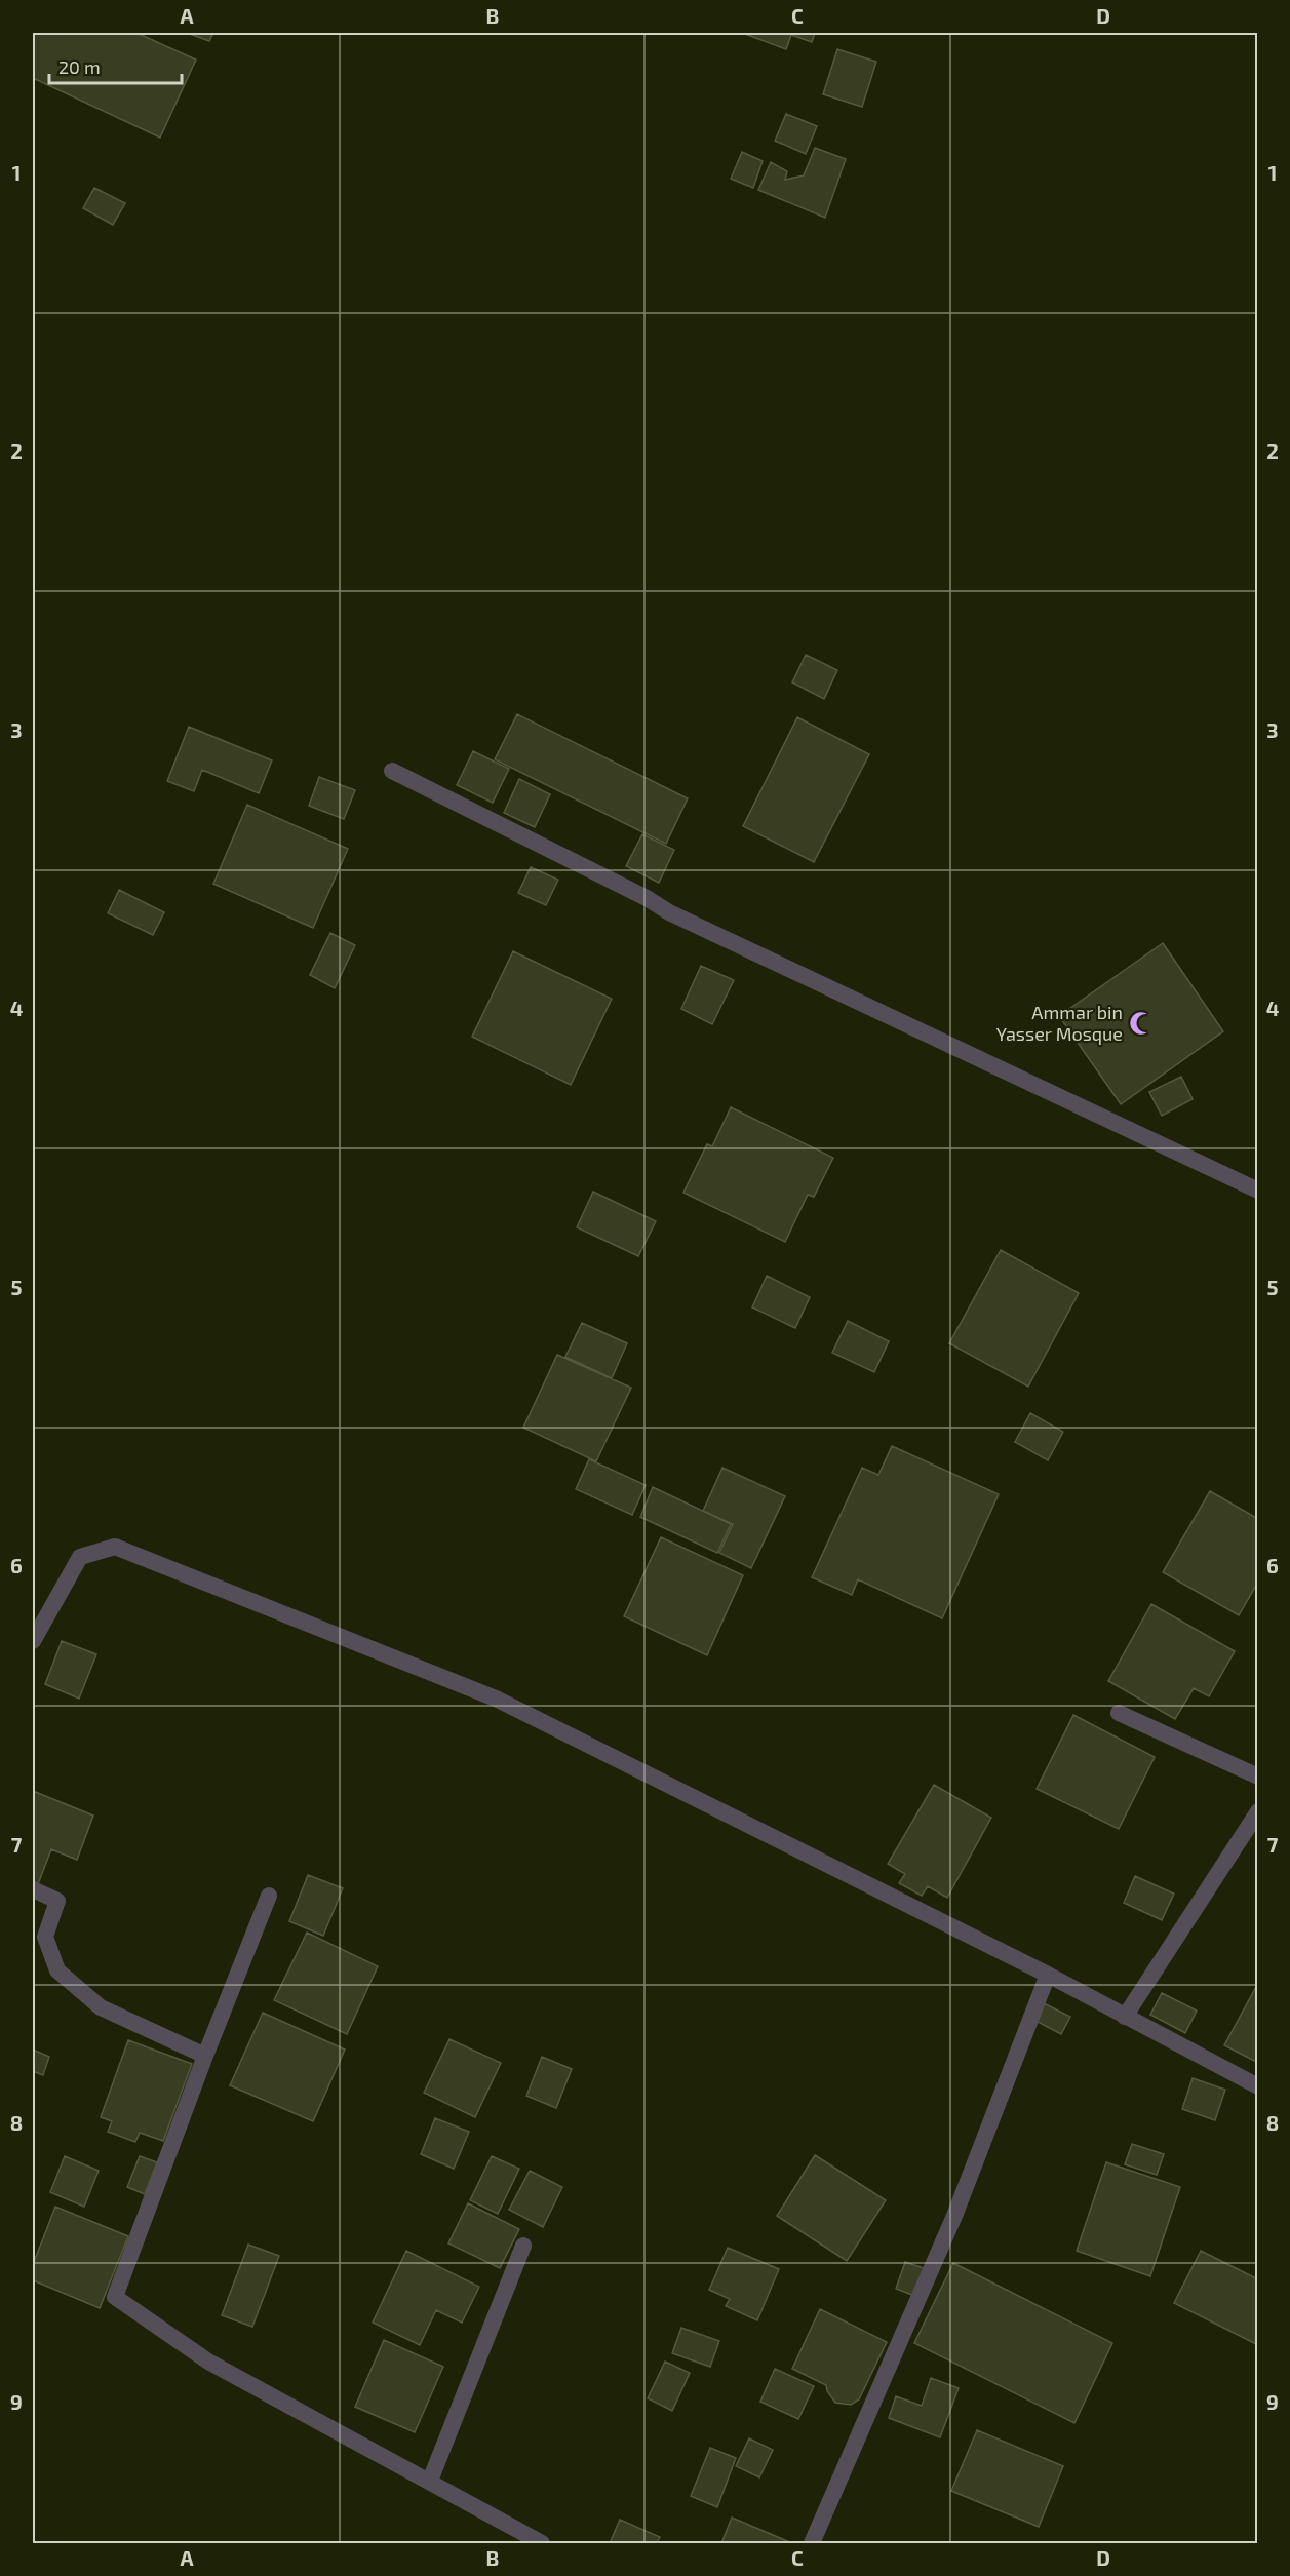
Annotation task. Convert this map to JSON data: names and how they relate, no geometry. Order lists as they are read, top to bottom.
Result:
{
  "places": {
    "mosque": ["Ammar bin Yasser Mosque"]
  },
  "scale_bar": "20 m",
  "grid": {
    "columns": [
      "A",
      "B",
      "C",
      "D"
    ],
    "rows": [
      "1",
      "2",
      "3",
      "4",
      "5",
      "6",
      "7",
      "8",
      "9"
    ]
  }
}
